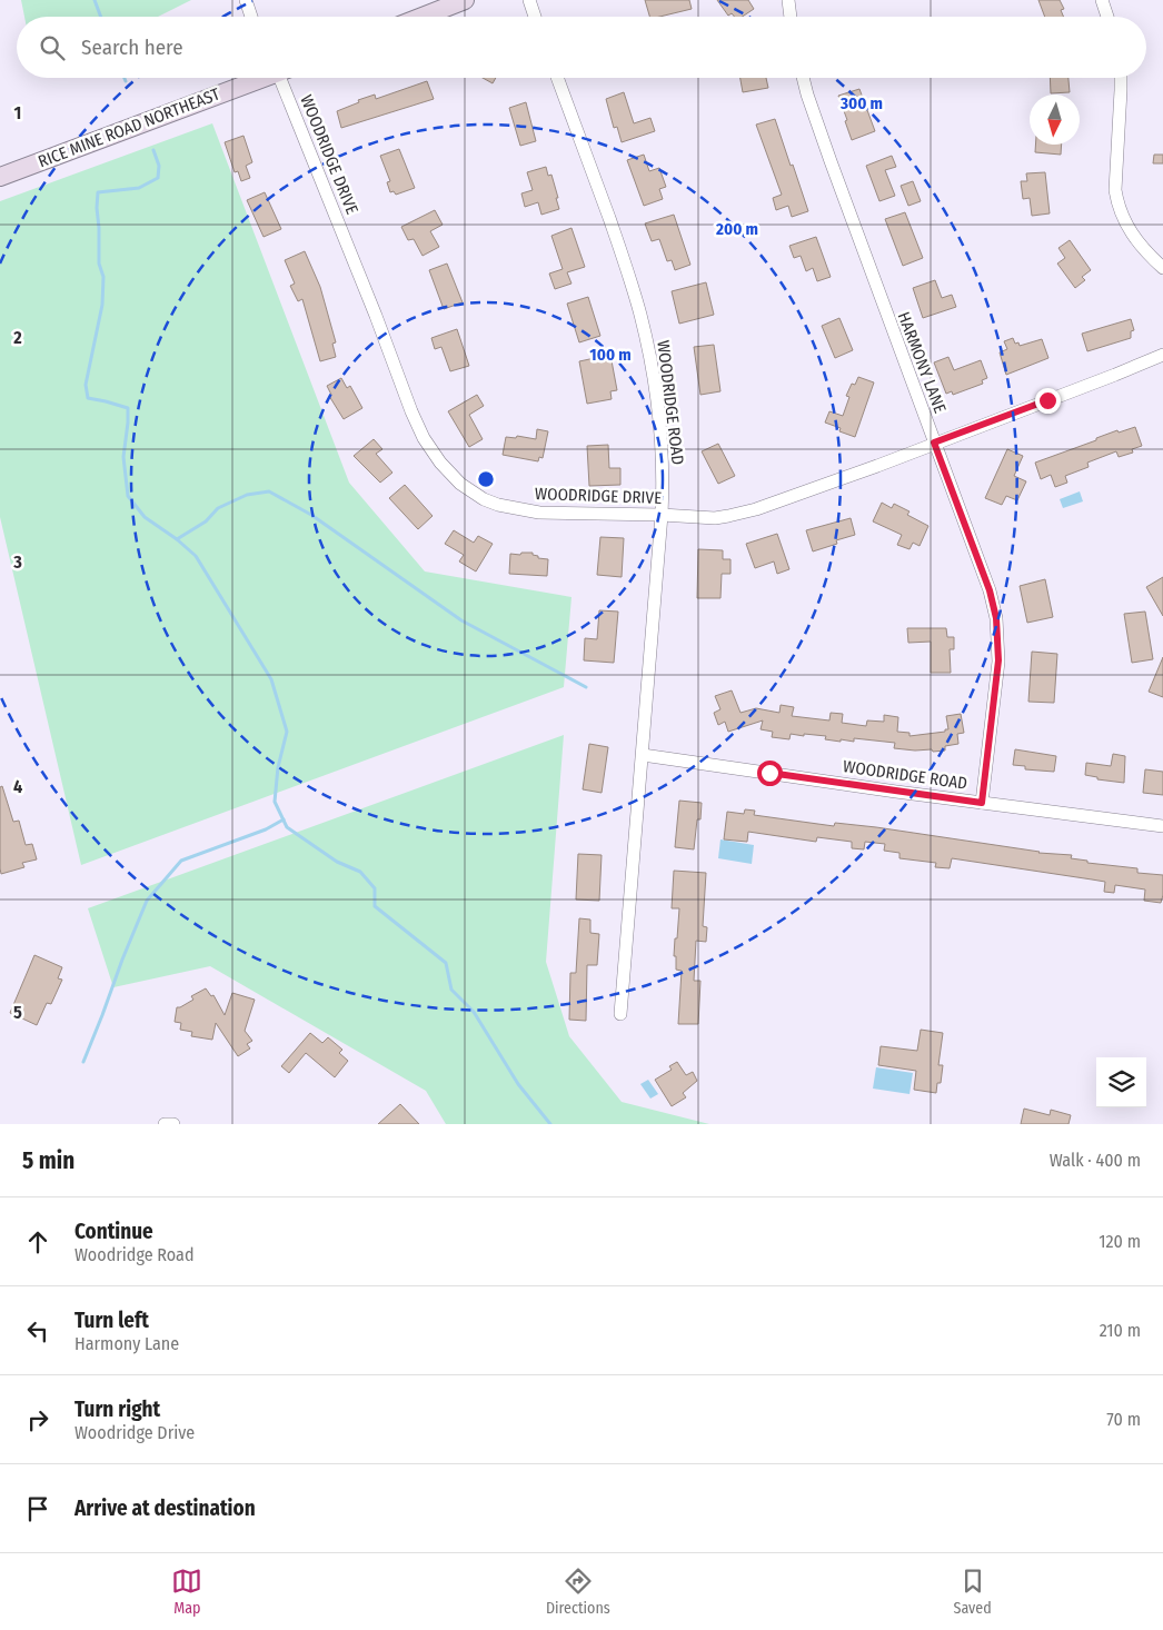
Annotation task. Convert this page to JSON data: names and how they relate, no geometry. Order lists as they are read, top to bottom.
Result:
{
  "streets": {
    "main road": ["RICE MINE ROAD NORTHEAST"],
    "street": ["WOODRIDGE DRIVE", "HARMONY LANE", "WOODRIDGE ROAD"]
  },
  "crossings": [
    ["WOODRIDGE DRIVE", "HARMONY LANE"],
    ["WOODRIDGE DRIVE", "WOODRIDGE ROAD"],
    ["HARMONY LANE", "WOODRIDGE ROAD"]
  ],
  "north": "bottom",
  "page": {
    "search": "Search here",
    "heading": ["5 min", "Walk · 400 m"],
    "list": [
      ["Continue", "Woodridge Road", "120 m"],
      ["Turn left", "Harmony Lane", "210 m"],
      ["Turn right", "Woodridge Drive", "70 m"],
      "Arrive at destination"
    ],
    "nav": ["Map", "Directions", "Saved"]
  },
  "grid": {
    "rows": [
      "1",
      "2",
      "3",
      "4",
      "5"
    ]
  },
  "rings": ["300 m", "200 m", "100 m"]
}
